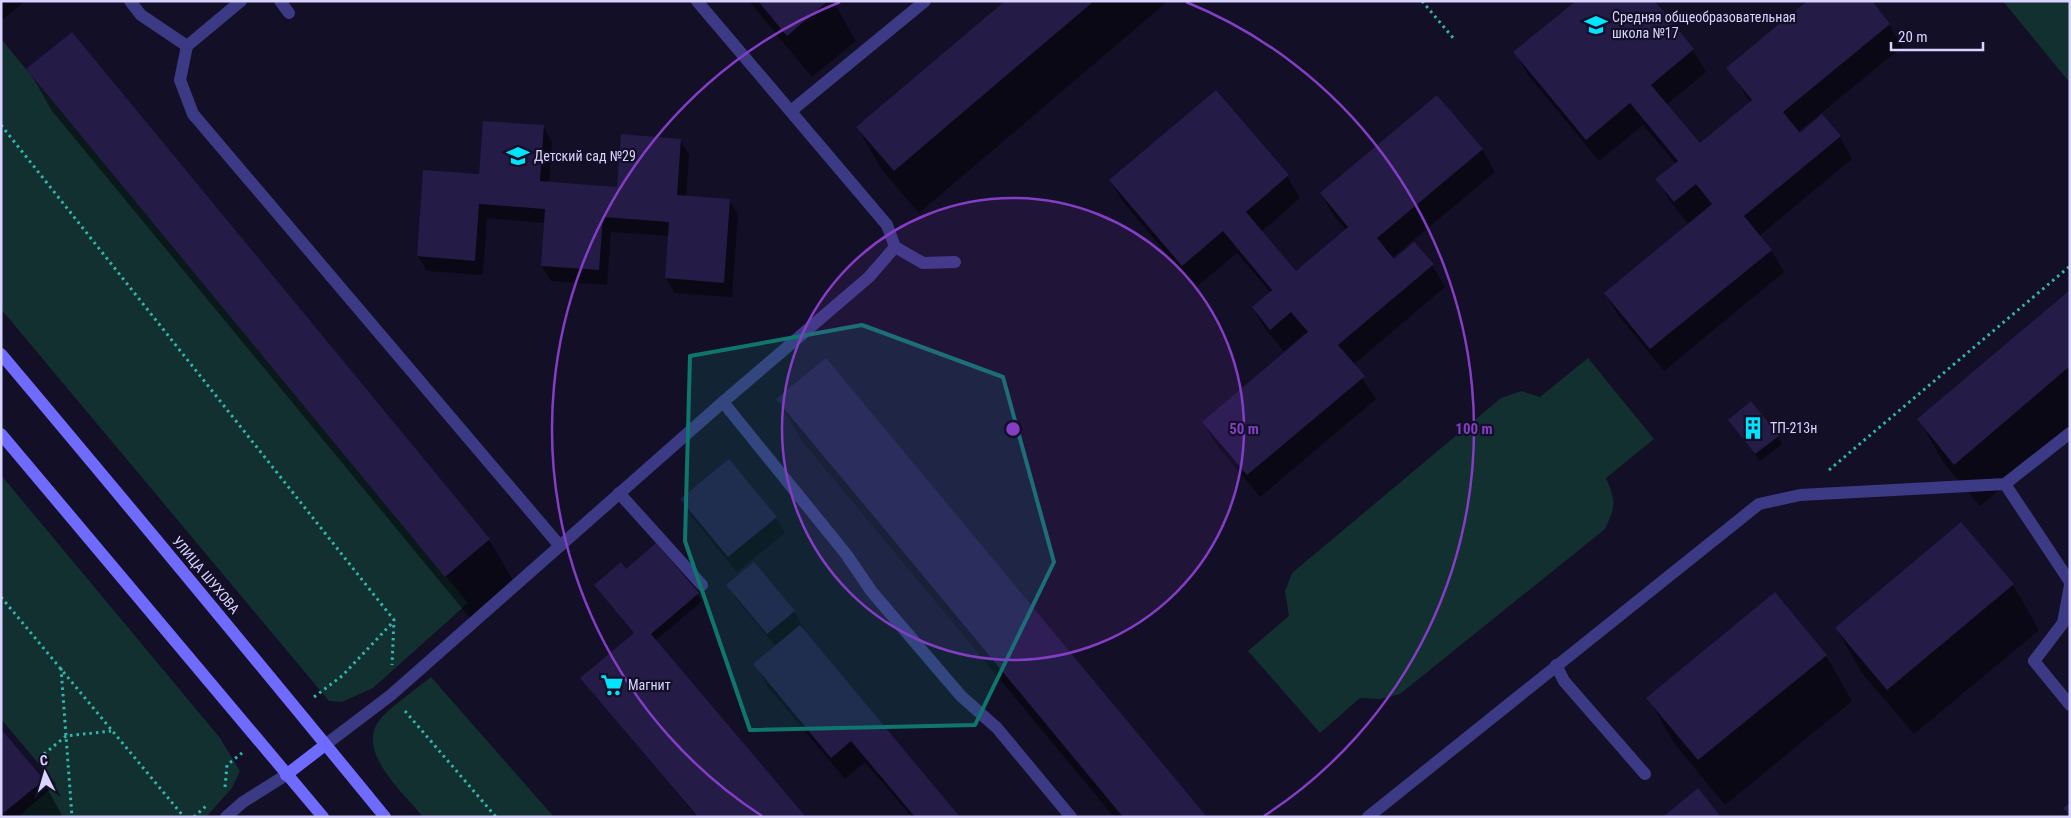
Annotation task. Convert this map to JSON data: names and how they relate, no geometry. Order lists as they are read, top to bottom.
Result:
{
  "streets": {
    "main road": ["УЛИЦА ШУХОВА"]
  },
  "places": {
    "school or university": ["Средняя общеобразовательная школа №17", "Детский сад №29"],
    "building": ["ТП-213н"],
    "supermarket": ["Магнит"]
  },
  "scale_bar": "20 m",
  "north": "top",
  "rings": ["50 m", "100 m"]
}
